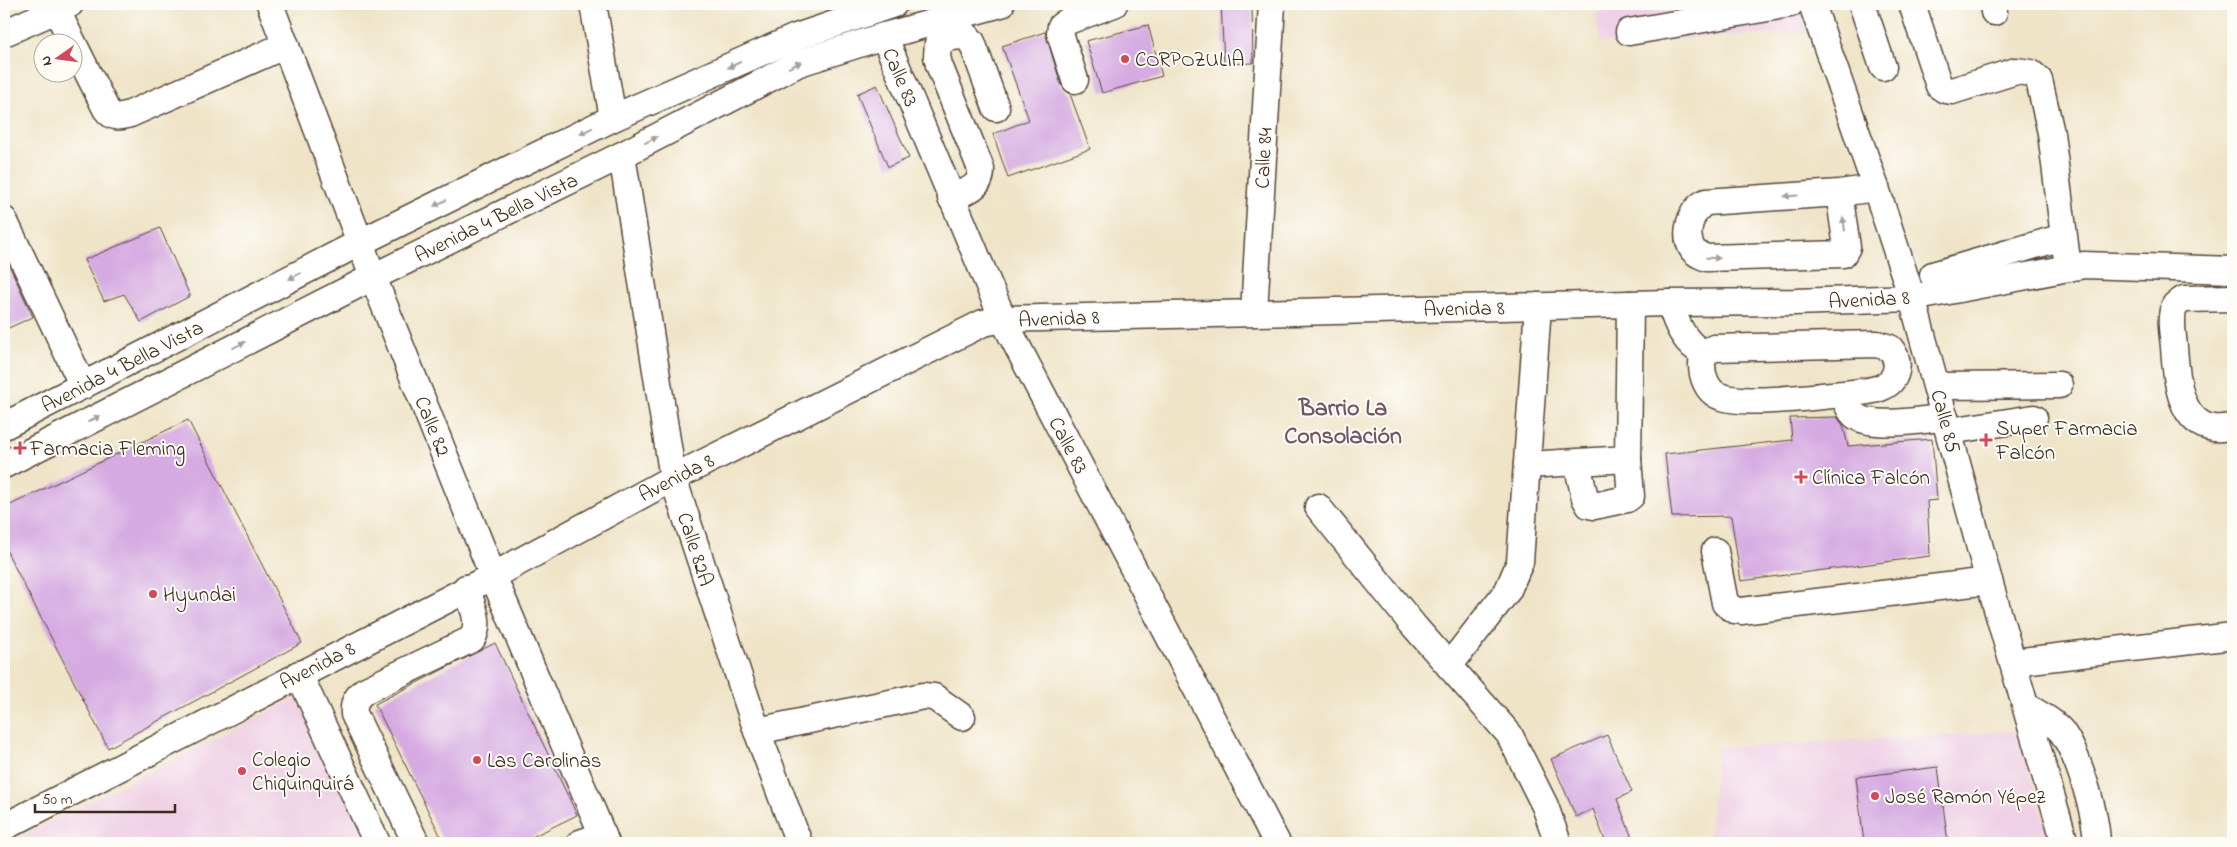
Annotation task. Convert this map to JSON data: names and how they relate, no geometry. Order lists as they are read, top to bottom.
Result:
{
  "streets": {
    "street": [
      "Calle 83",
      "Calle 84",
      "Avenida 4 Bella Vista",
      "Avenida 8",
      "Calle 85",
      "Calle 82",
      "Calle 82A"
    ]
  },
  "crossings": [
    ["Calle 83", "Avenida 4 Bella Vista"],
    ["Calle 83", "Avenida 8"],
    ["Calle 84", "Avenida 8"],
    ["Avenida 4 Bella Vista", "Calle 82"],
    ["Avenida 4 Bella Vista", "Calle 82A"],
    ["Avenida 8", "Calle 85"],
    ["Avenida 8", "Calle 82"],
    ["Avenida 8", "Calle 82A"]
  ],
  "districts": ["Barrio La Consolación"],
  "places": {
    "other": [
      "CORPOZULIA",
      "Hyundai",
      "Las Carolinas",
      "Colegio Chiquinquirá",
      "José Ramón Yépez"
    ],
    "health": ["Super Farmacia Falcón", "Farmacia Fleming", "Clínica Falcón"]
  },
  "scale_bar": "50 m",
  "north": "left"
}
